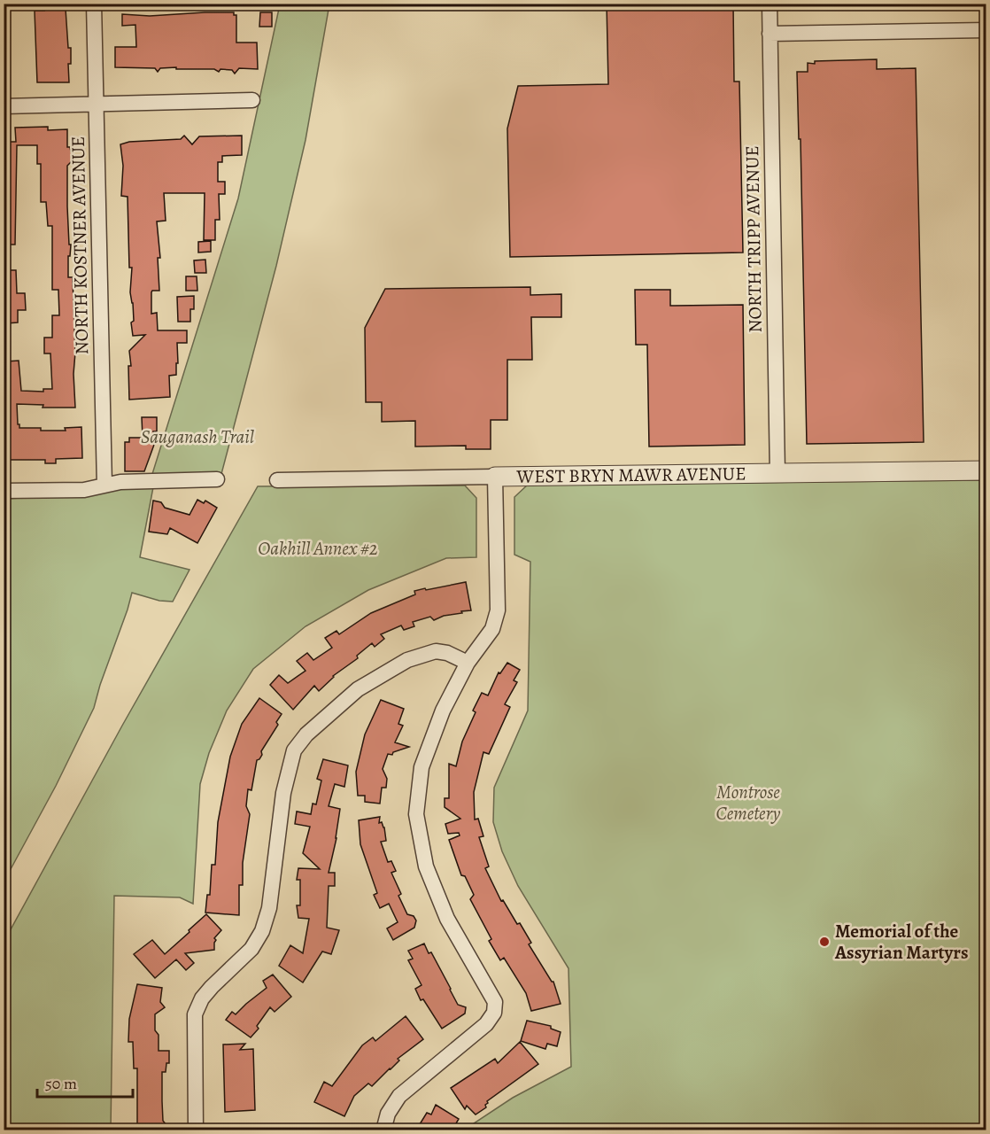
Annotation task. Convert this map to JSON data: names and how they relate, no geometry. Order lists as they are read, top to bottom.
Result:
{
  "streets": {
    "street": ["NORTH TRIPP AVENUE", "NORTH KOSTNER AVENUE", "WEST BRYN MAWR AVENUE"]
  },
  "crossings": [
    ["NORTH TRIPP AVENUE", "WEST BRYN MAWR AVENUE"]
  ],
  "parks": ["Sauganash Trail", "Oakhill Annex #2", "Montrose Cemetery"],
  "places": ["Memorial of the Assyrian Martyrs"],
  "scale_bar": "50 m"
}
